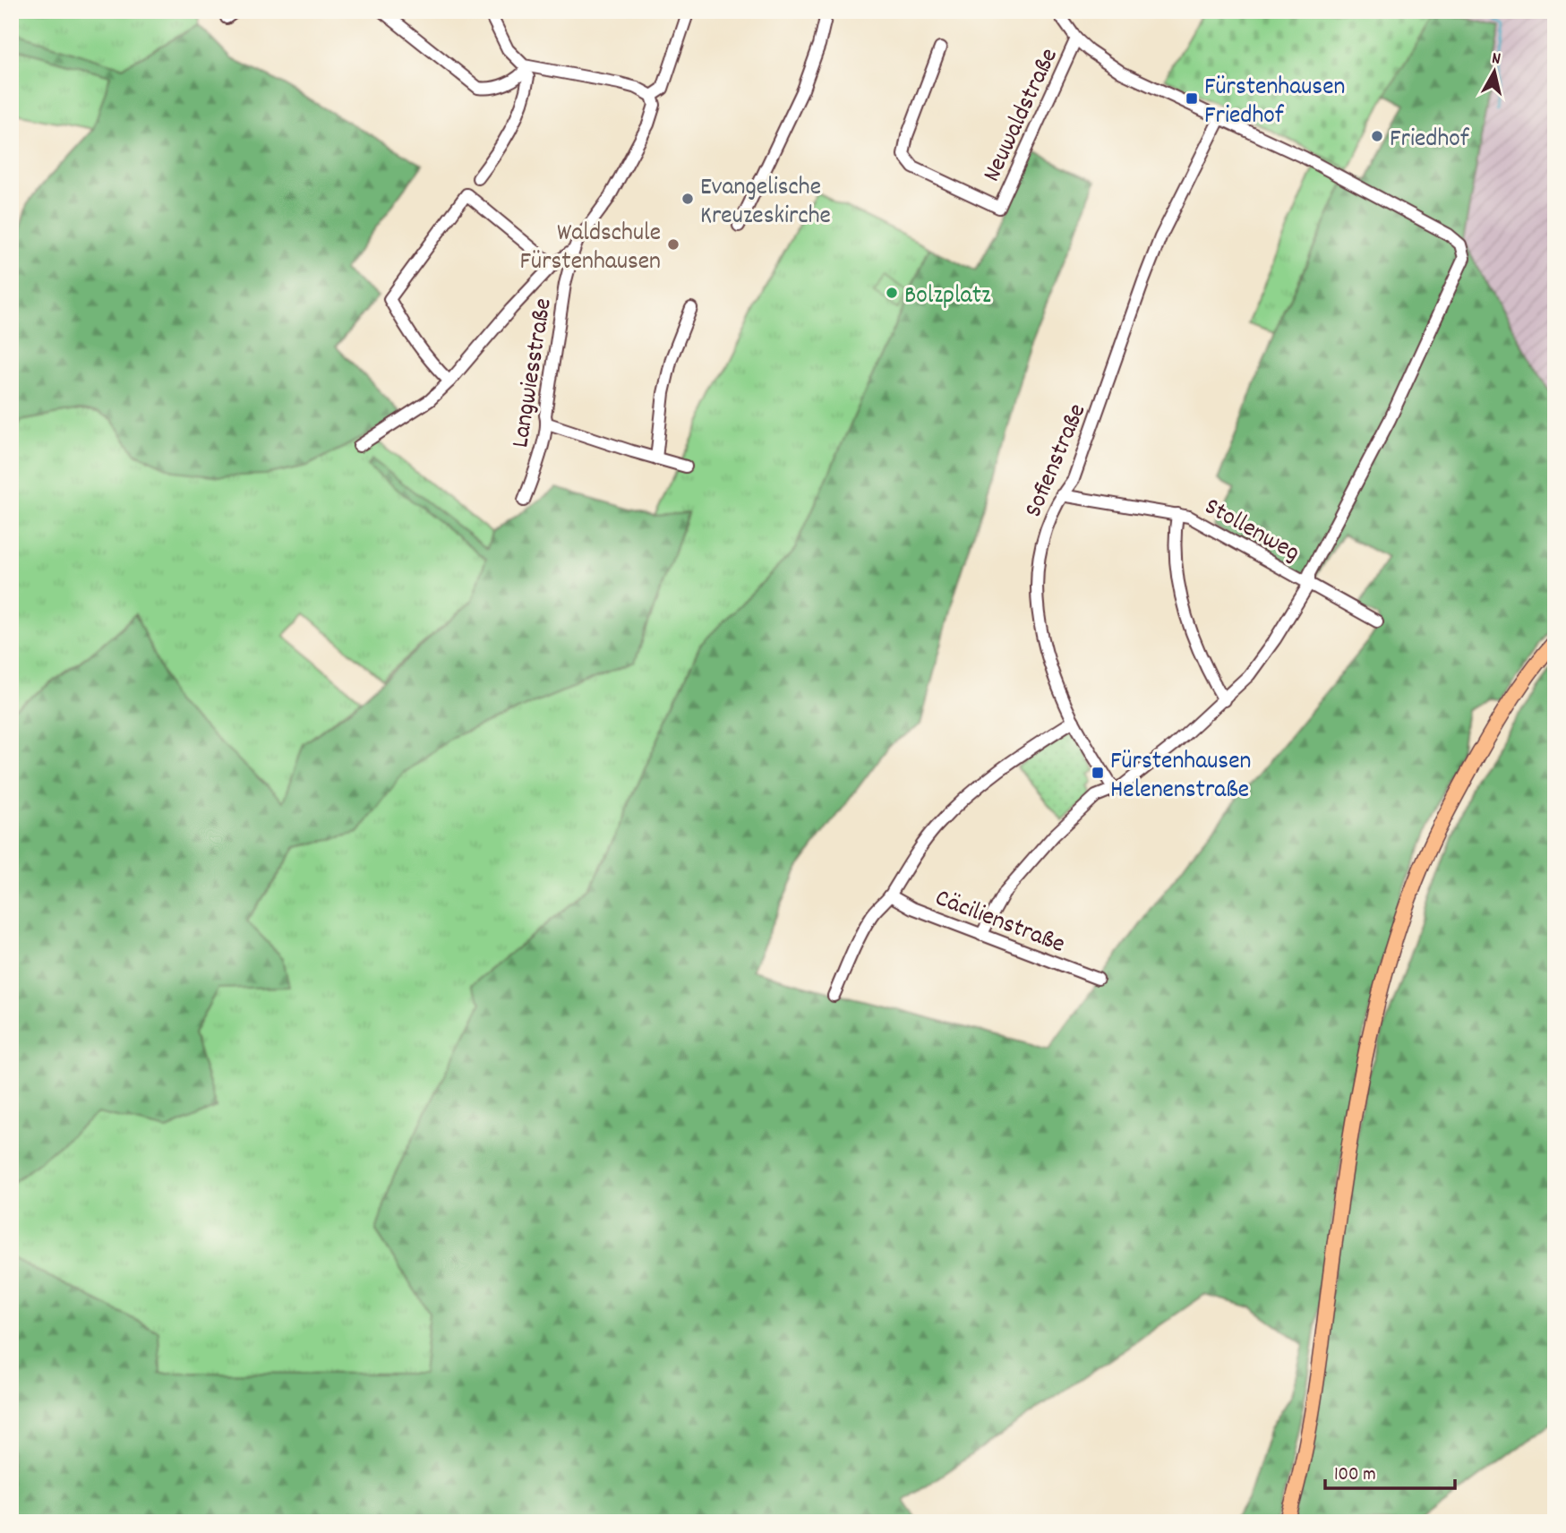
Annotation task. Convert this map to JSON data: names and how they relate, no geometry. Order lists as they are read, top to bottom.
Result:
{
  "streets": {
    "street": [
      "Neuwaldstraße",
      "Langwiesstraße",
      "Sofienstraße",
      "Stollenweg",
      "Cäcilienstraße"
    ]
  },
  "crossings": [
    ["Sofienstraße", "Stollenweg"]
  ],
  "places": {
    "transit": ["Fürstenhausen Friedhof", "Fürstenhausen Helenenstraße"],
    "other": [
      "Friedhof",
      "Evangelische Kreuzeskirche",
      "Waldschule Fürstenhausen",
      "Bolzplatz"
    ]
  },
  "scale_bar": "100 m",
  "north": "top"
}
